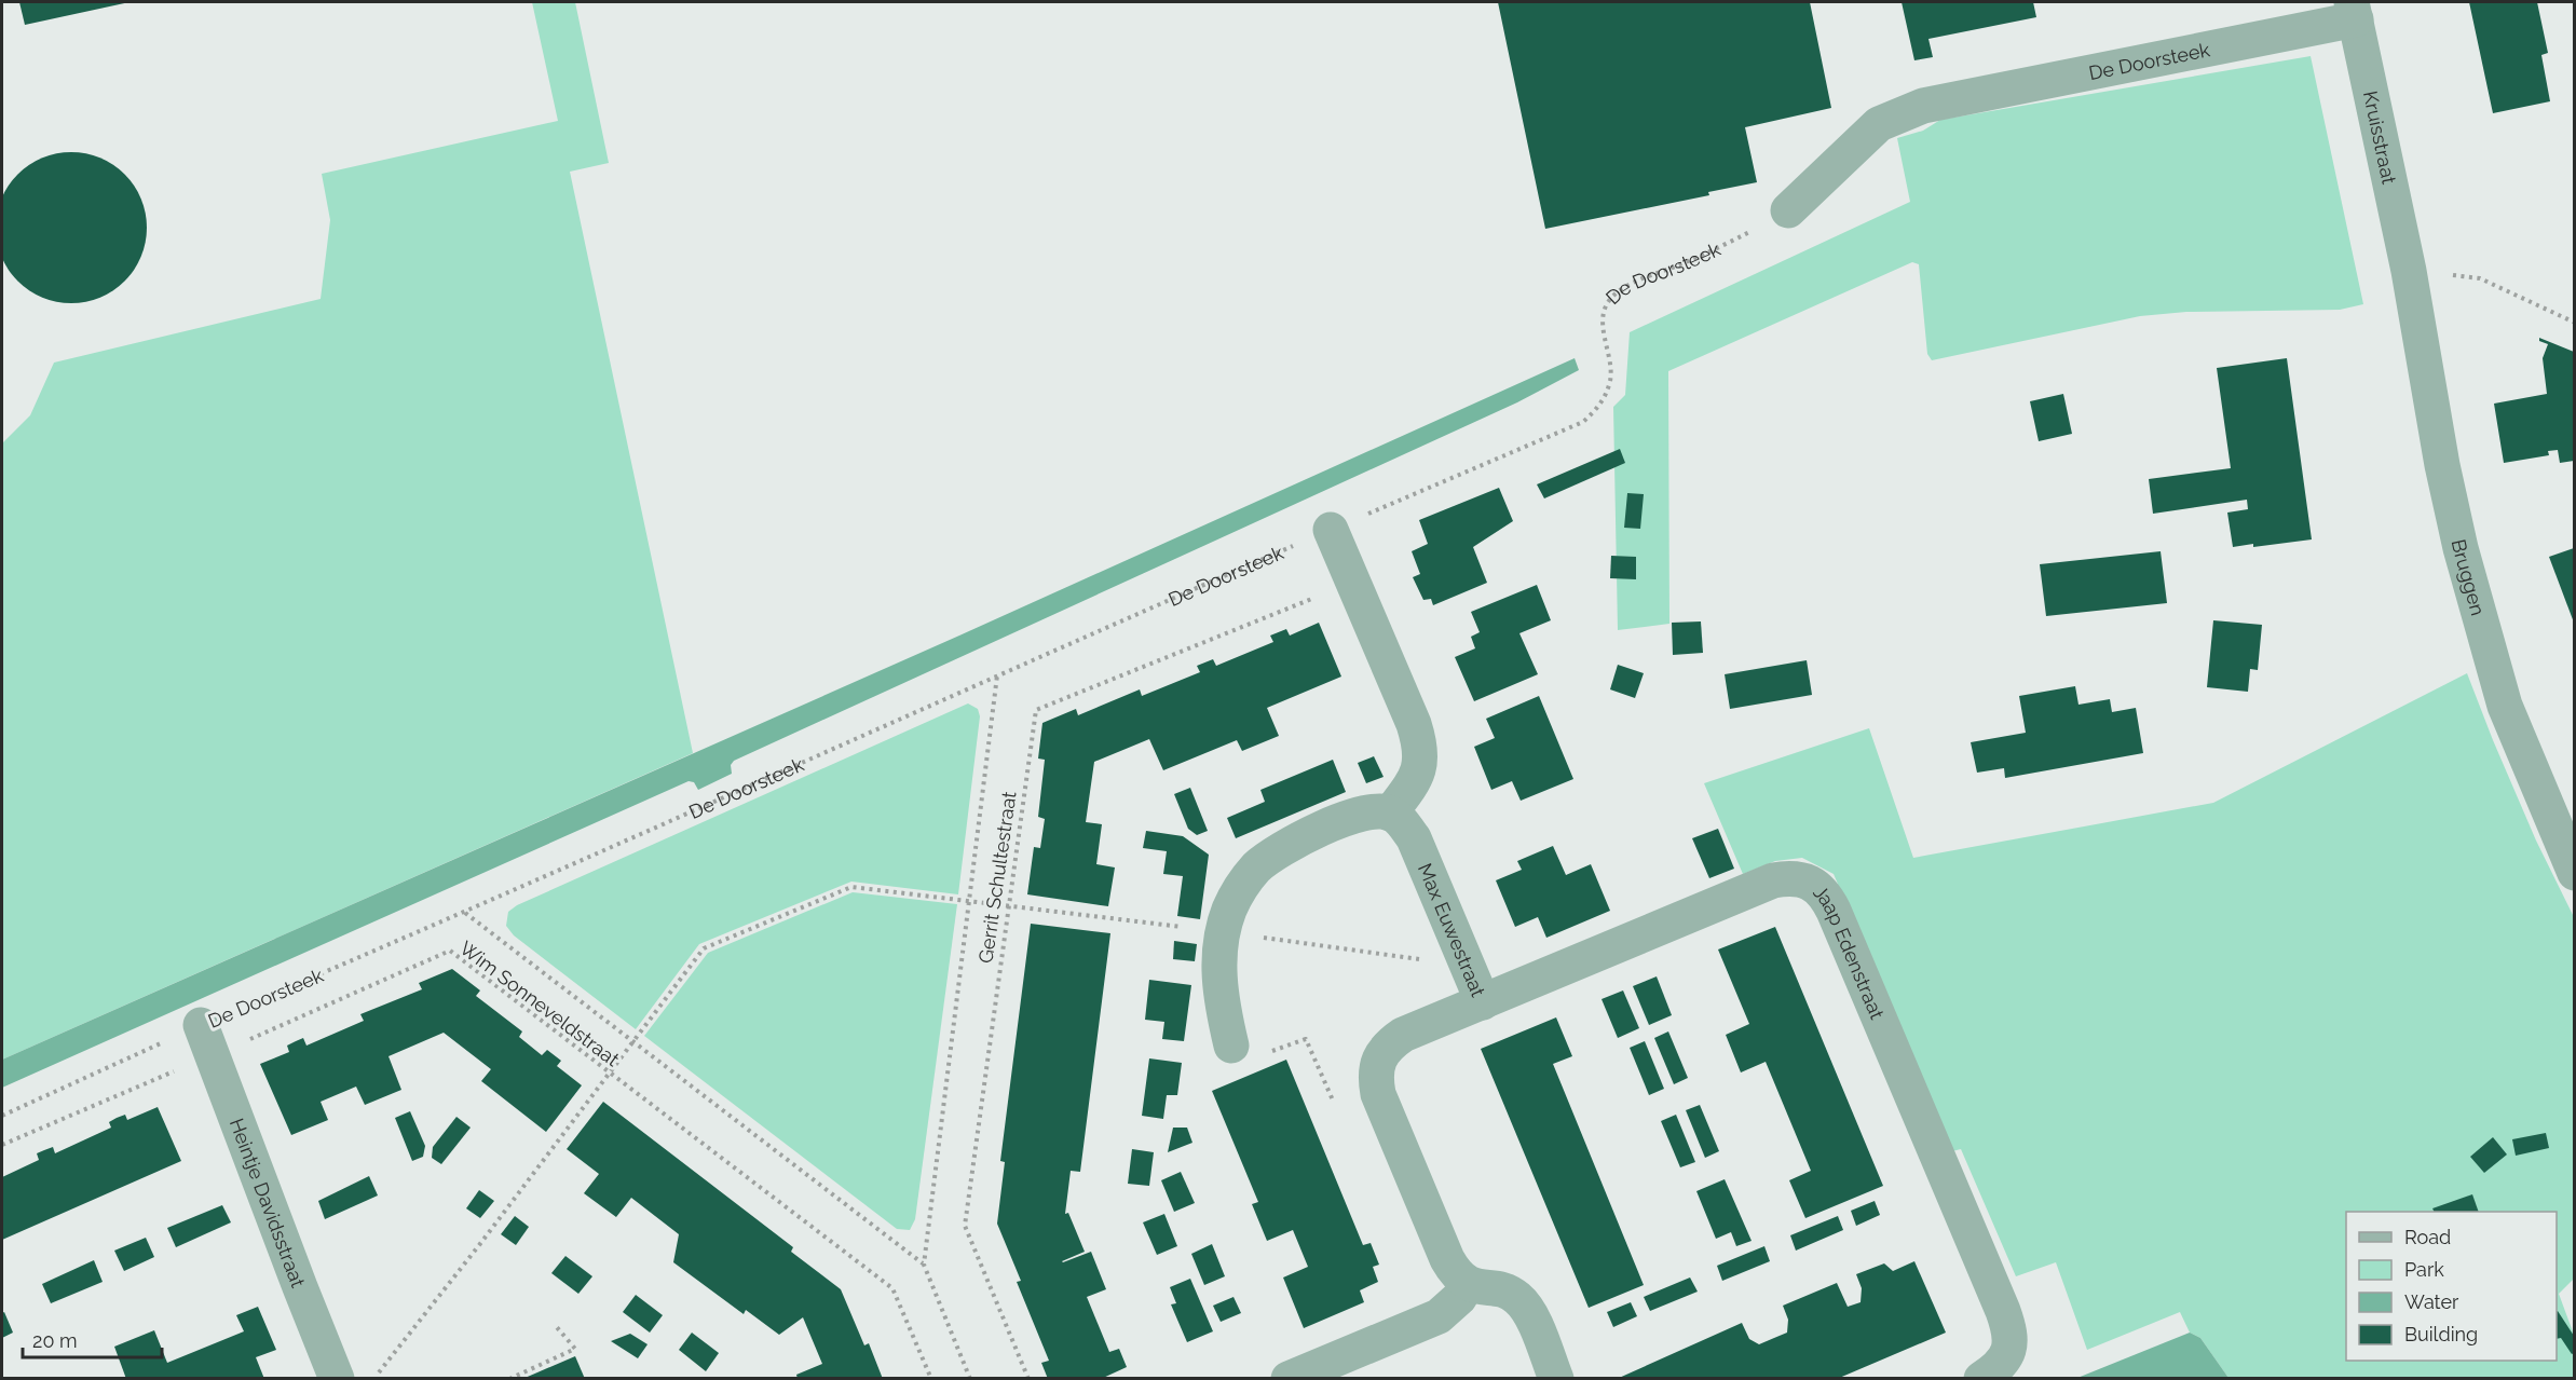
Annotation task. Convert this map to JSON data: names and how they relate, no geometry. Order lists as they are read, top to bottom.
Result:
{
  "streets": {
    "street": [
      "De Doorsteek",
      "Kruisstraat",
      "Bruggen",
      "Max Euwestraat",
      "Jaap Edenstraat",
      "Heintje Davidsstraat"
    ],
    "path": ["Gerrit Schultestraat", "Wim Sonneveldstraat"]
  },
  "crossings": [
    ["De Doorsteek", "Kruisstraat"],
    ["De Doorsteek", "Gerrit Schultestraat"],
    ["De Doorsteek", "Wim Sonneveldstraat"],
    ["De Doorsteek", "Heintje Davidsstraat"],
    ["Kruisstraat", "Bruggen"],
    ["Gerrit Schultestraat", "Wim Sonneveldstraat"],
    ["Max Euwestraat", "Jaap Edenstraat"],
    ["Wim Sonneveldstraat", "Heintje Davidsstraat"]
  ],
  "legend": [
    "Road",
    "Park",
    "Water",
    "Building"
  ],
  "scale_bar": "20 m"
}
